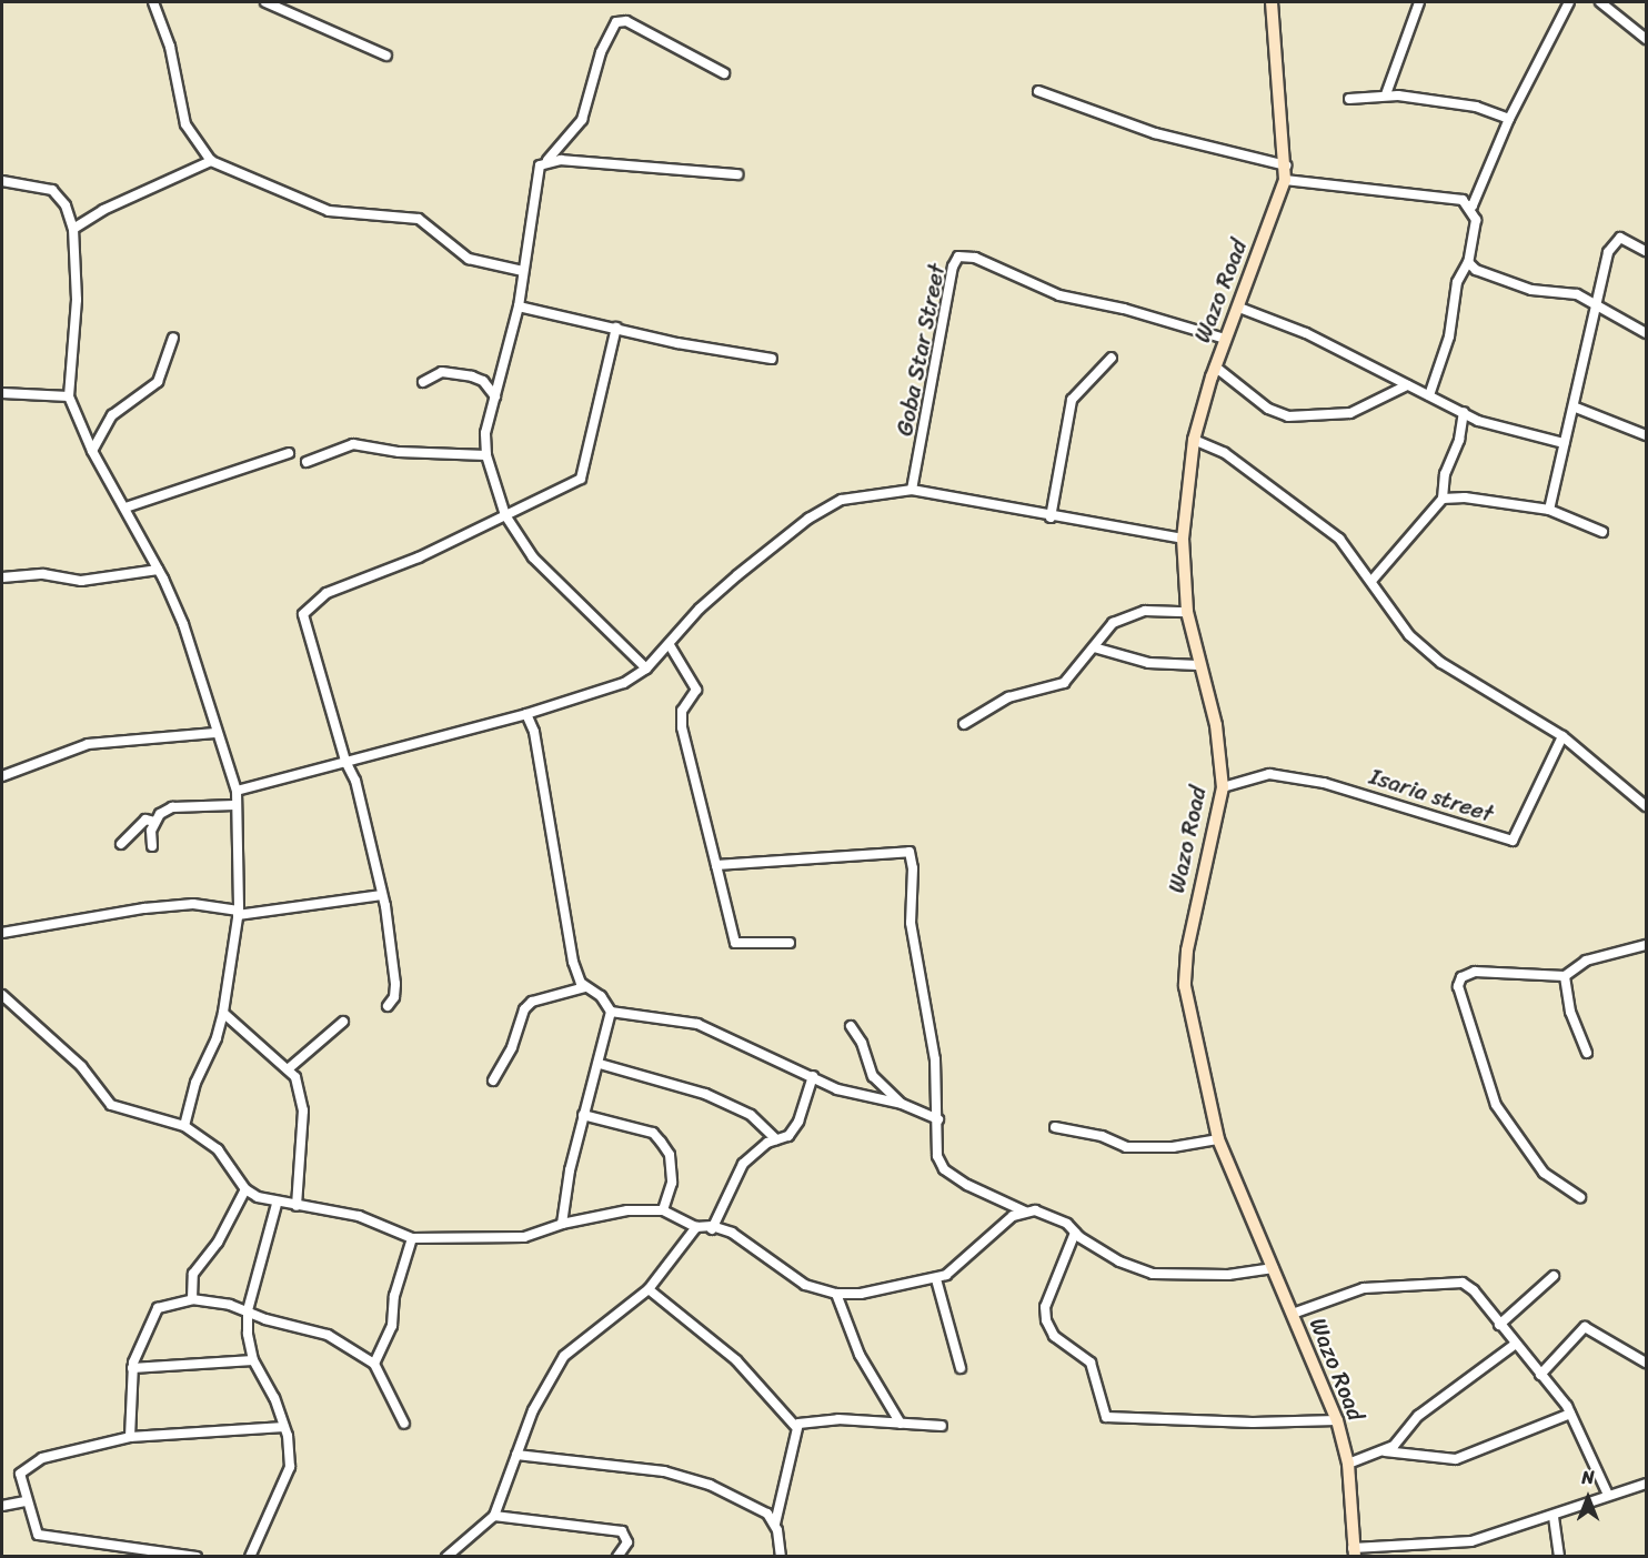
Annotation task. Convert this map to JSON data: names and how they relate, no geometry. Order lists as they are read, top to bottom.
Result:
{
  "streets": {
    "main road": ["Wazo Road"],
    "street": ["Goba Star Street", "Isaria street"]
  },
  "crossings": [
    ["Wazo Road", "Goba Star Street"],
    ["Wazo Road", "Isaria street"]
  ],
  "north": "top"
}
